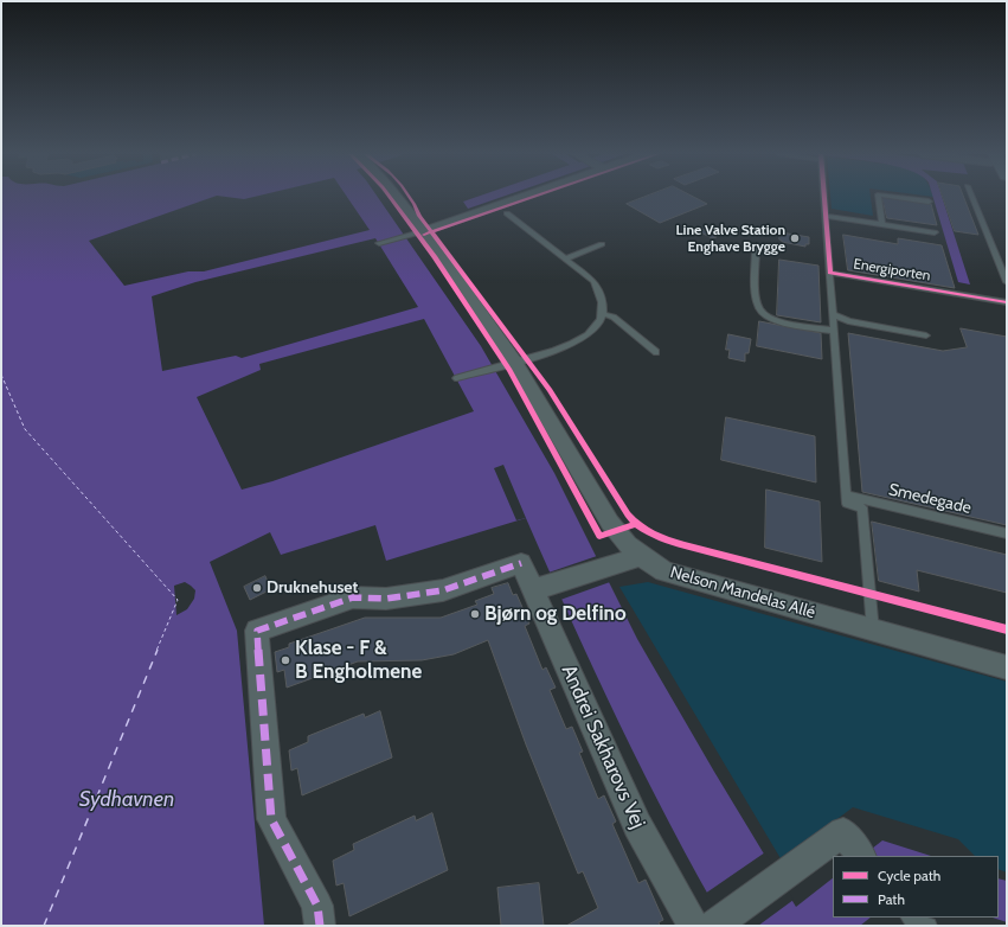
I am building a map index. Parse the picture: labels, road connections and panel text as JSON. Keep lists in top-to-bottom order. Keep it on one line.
{"streets":{"street":["Nelson Mandelas Allé","Andrei Sakharovs Vej"],"lane":["Energiporten","Smedegade"]},"water":["Sydhavnen"],"places":["Line Valve Station Enghave Brygge","Druknehuset","Bjørn og Delfino","Klase - F & B Engholmene"],"legend":["Cycle path","Path"]}
